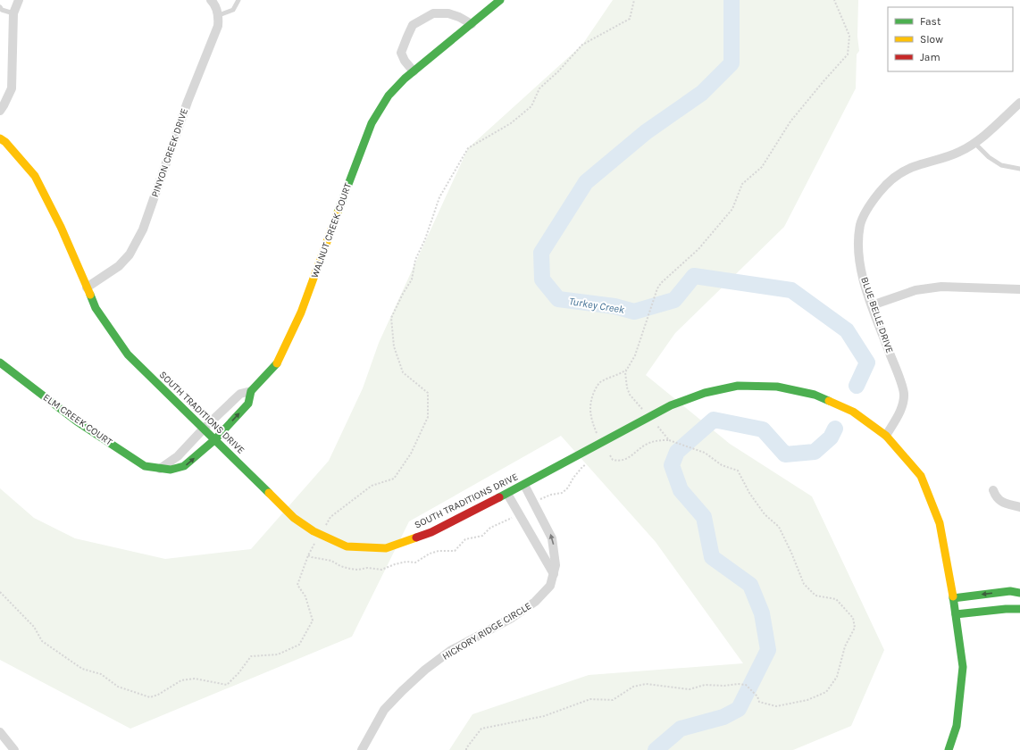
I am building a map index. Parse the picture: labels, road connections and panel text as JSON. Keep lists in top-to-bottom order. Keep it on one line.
{"streets":{"street":["PINYON CREEK DRIVE","WALNUT CREEK COURT","BLUE BELLE DRIVE","SOUTH TRADITIONS DRIVE","ELM CREEK COURT","HICKORY RIDGE CIRCLE"]},"crossings":[["PINYON CREEK DRIVE","SOUTH TRADITIONS DRIVE"],["WALNUT CREEK COURT","SOUTH TRADITIONS DRIVE"],["WALNUT CREEK COURT","ELM CREEK COURT"],["BLUE BELLE DRIVE","SOUTH TRADITIONS DRIVE"],["SOUTH TRADITIONS DRIVE","ELM CREEK COURT"],["SOUTH TRADITIONS DRIVE","HICKORY RIDGE CIRCLE"]],"water":["Turkey Creek"],"legend":["Fast","Slow","Jam"]}
